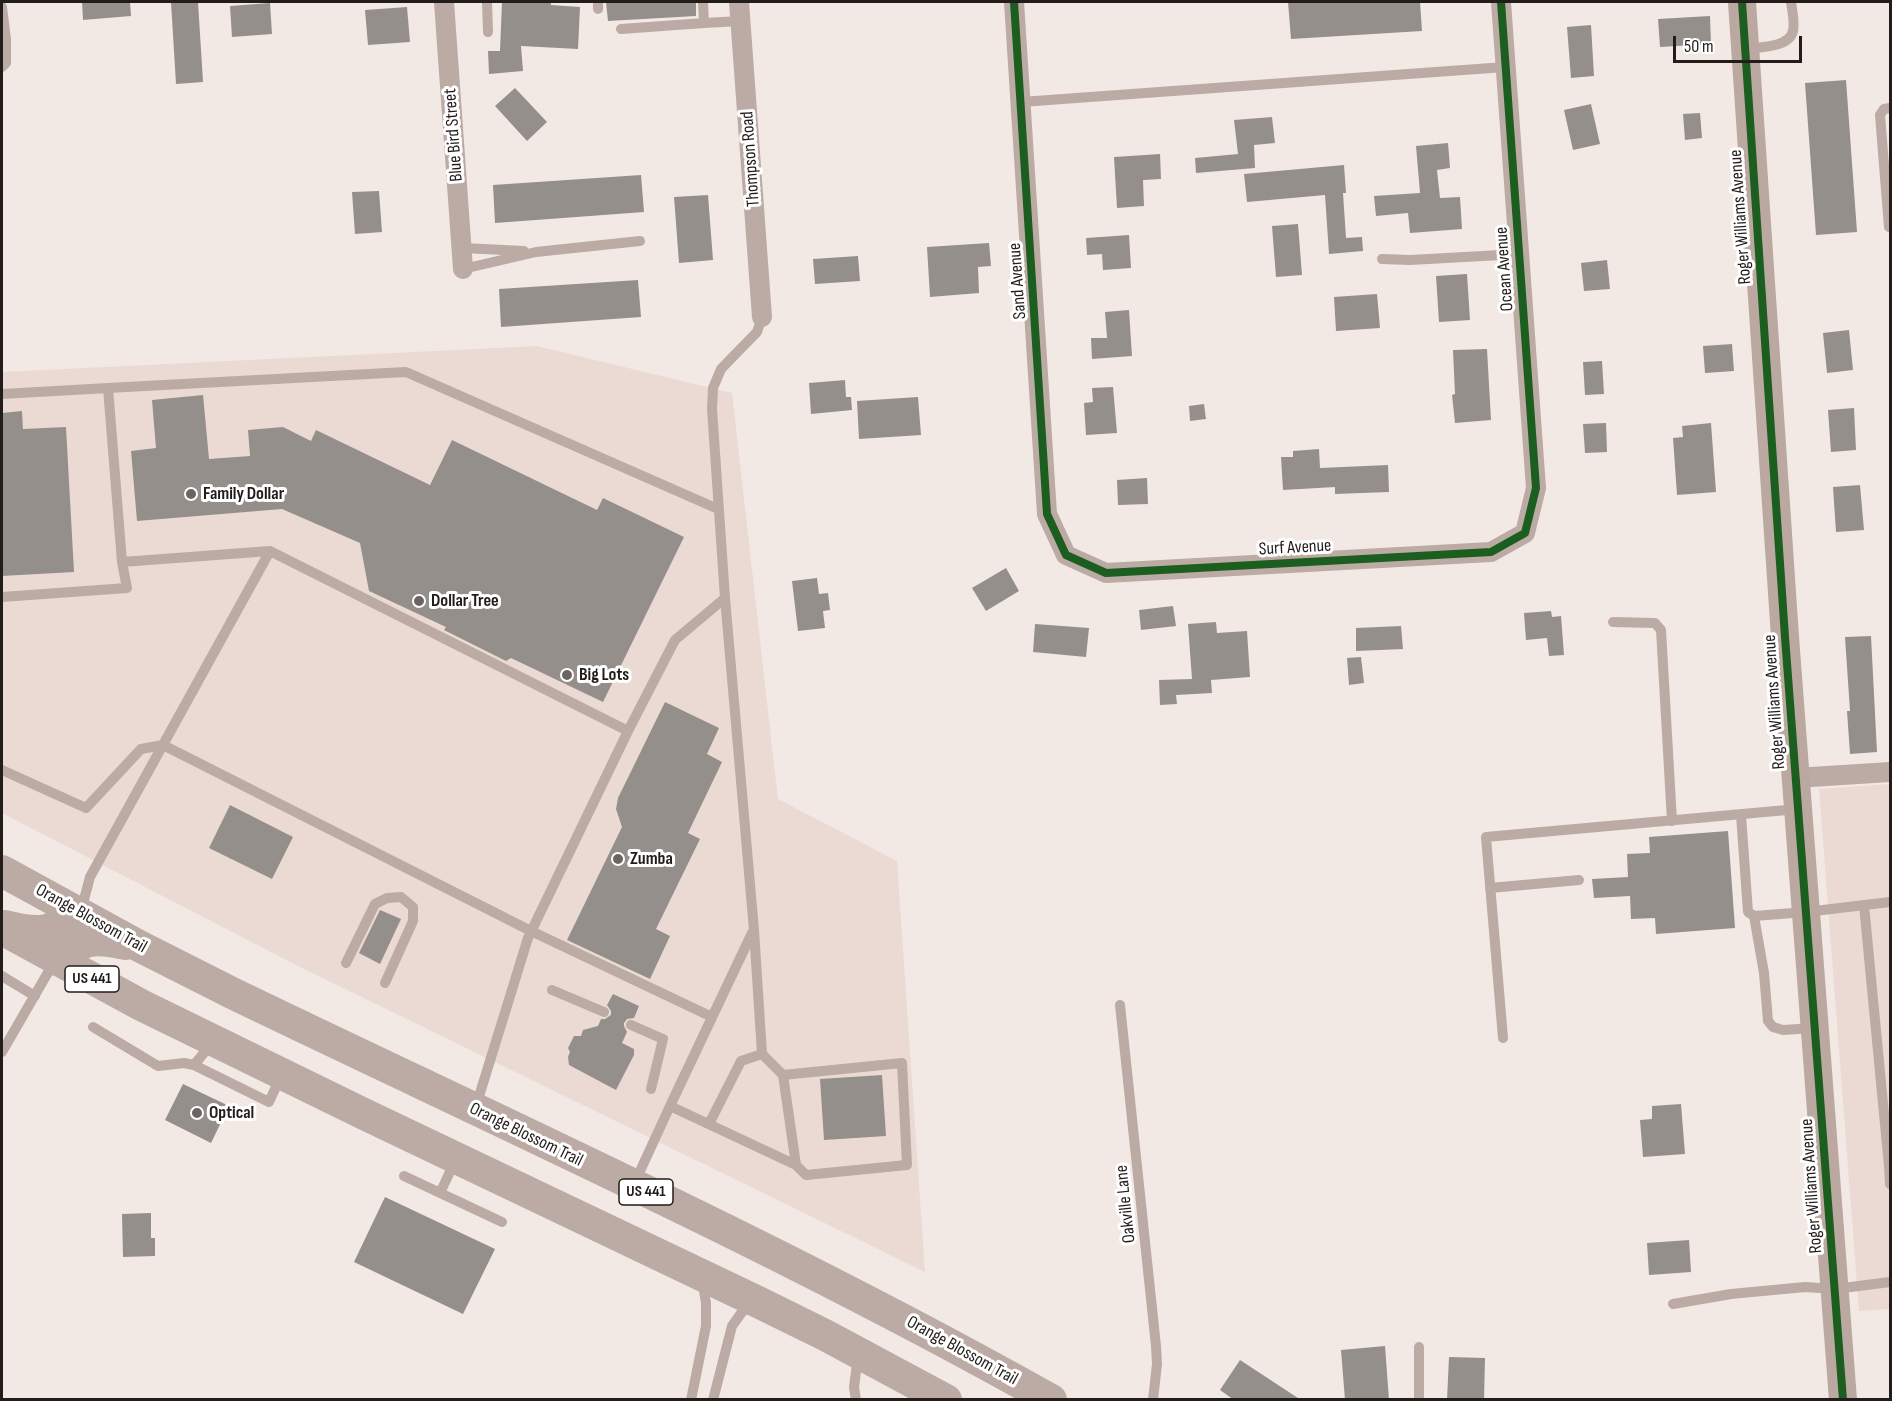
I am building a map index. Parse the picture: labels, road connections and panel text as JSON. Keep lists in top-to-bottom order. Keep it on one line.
{"streets":{"main road":["Orange Blossom Trail","US 441"],"street":["Blue Bird Street","Thompson Road","Roger Williams Avenue","Ocean Avenue","Sand Avenue","Surf Avenue"],"lane":["Oakville Lane"]},"crossings":[["Ocean Avenue","Surf Avenue"],["Sand Avenue","Surf Avenue"]],"places":["Family Dollar","Dollar Tree","Big Lots","Zumba","Optical"],"scale_bar":"50 m"}
